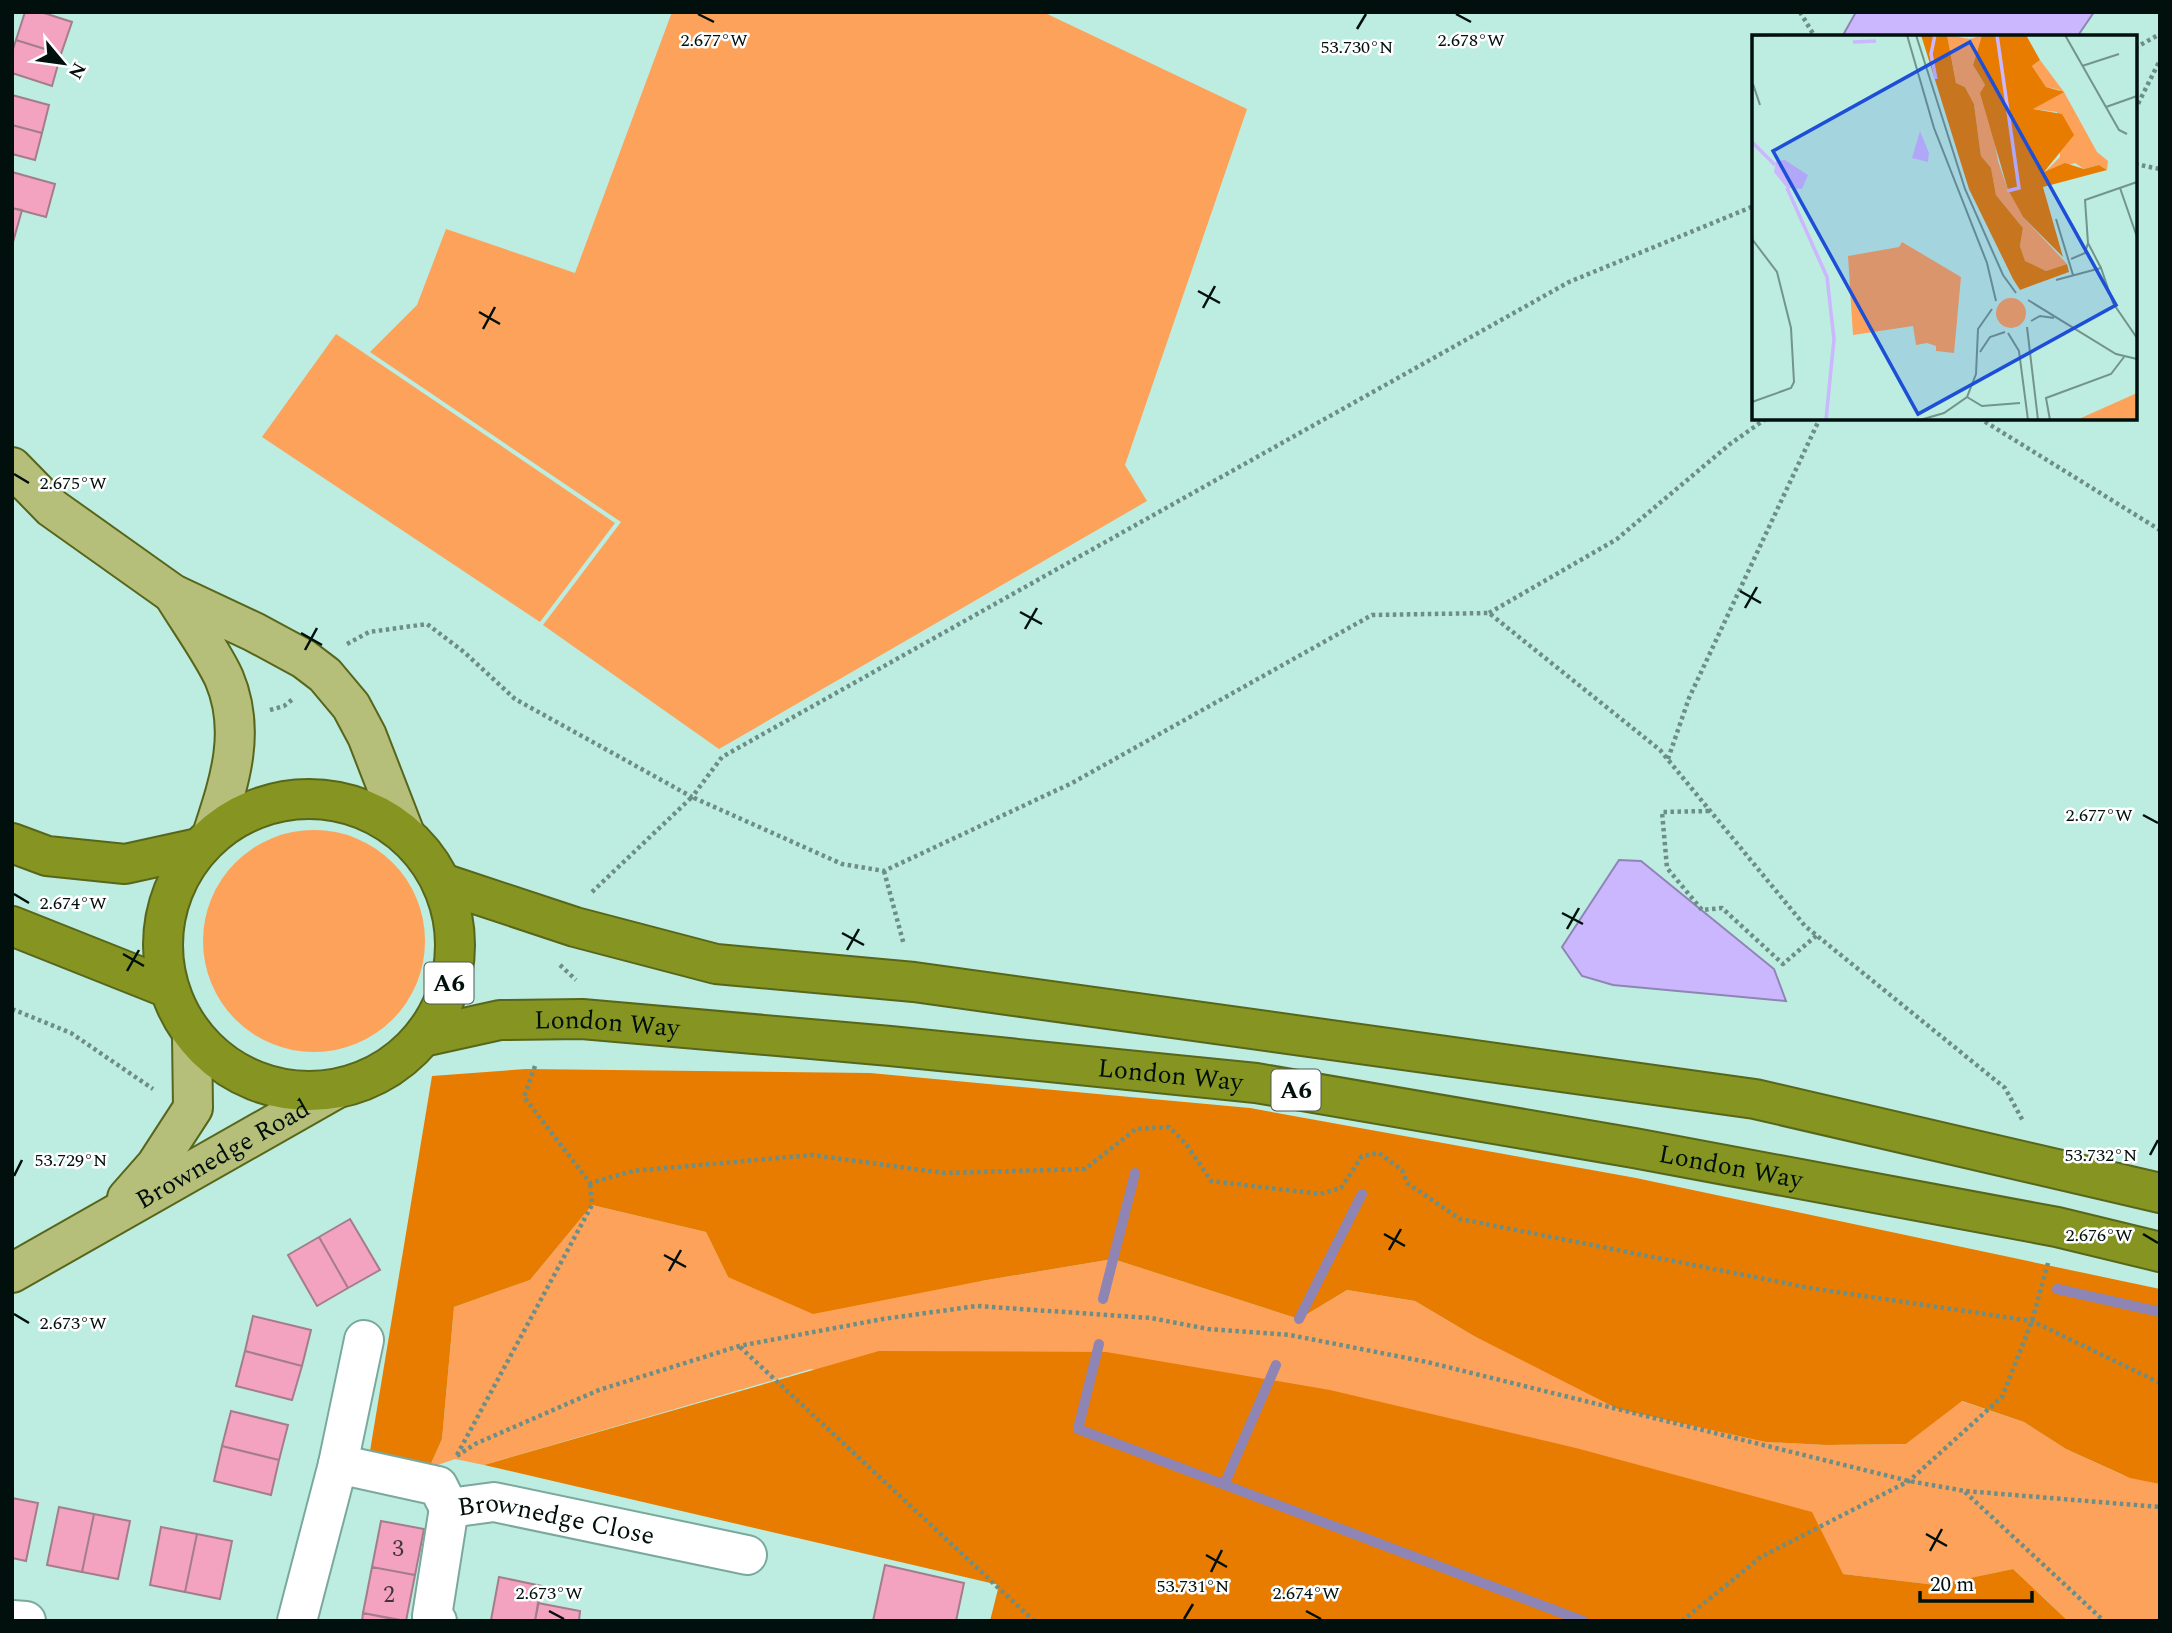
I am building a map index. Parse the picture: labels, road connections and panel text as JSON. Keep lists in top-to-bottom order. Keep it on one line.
{"streets":{"highway":["A6","London Way"],"main road":["Brownedge Road"],"street":["Brownedge Close"]},"crossings":[["A6","London Way"],["A6","Brownedge Road"]],"house_numbers":["3","2"],"scale_bar":"20 m","north":"bottom right","coordinates":["2.677°W","2.678°W","53.730°N","2.675°W","2.674°W","53.732°N","53.729°N","2.676°W","2.673°W","53.731°N"]}
